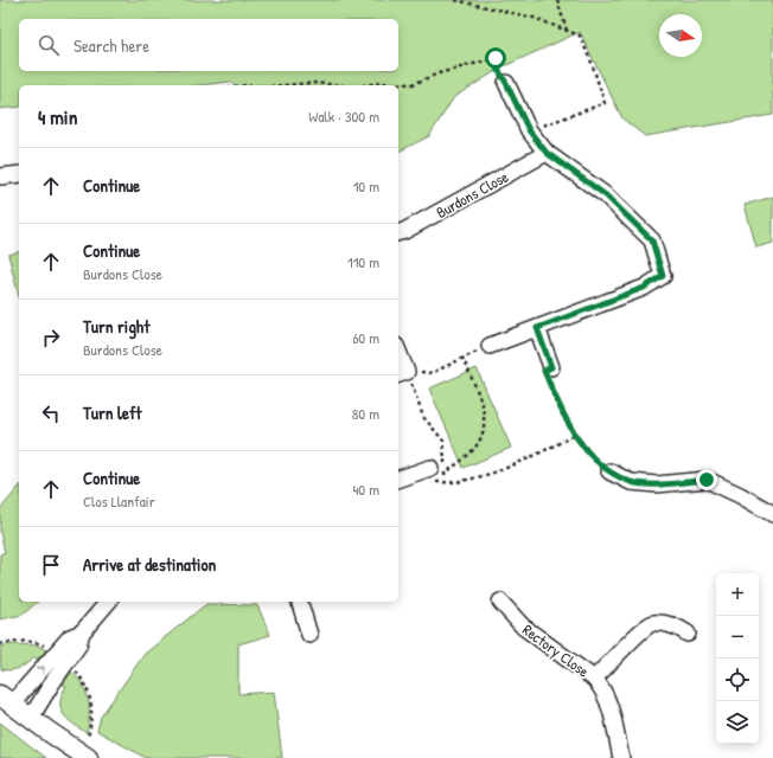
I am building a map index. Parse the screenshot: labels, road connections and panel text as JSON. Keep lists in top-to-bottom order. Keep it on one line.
{"streets":{"street":["Burdons Close","Rectory Close"]},"north":"right","page":{"search":"Search here","heading":["4 min","Walk · 300 m"],"list":[["Continue","10 m"],["Continue","Burdons Close","110 m"],["Turn right","Burdons Close","60 m"],["Turn left","80 m"],["Continue","Clos Llanfair","40 m"],"Arrive at destination"],"map_buttons":["+","−"]}}
